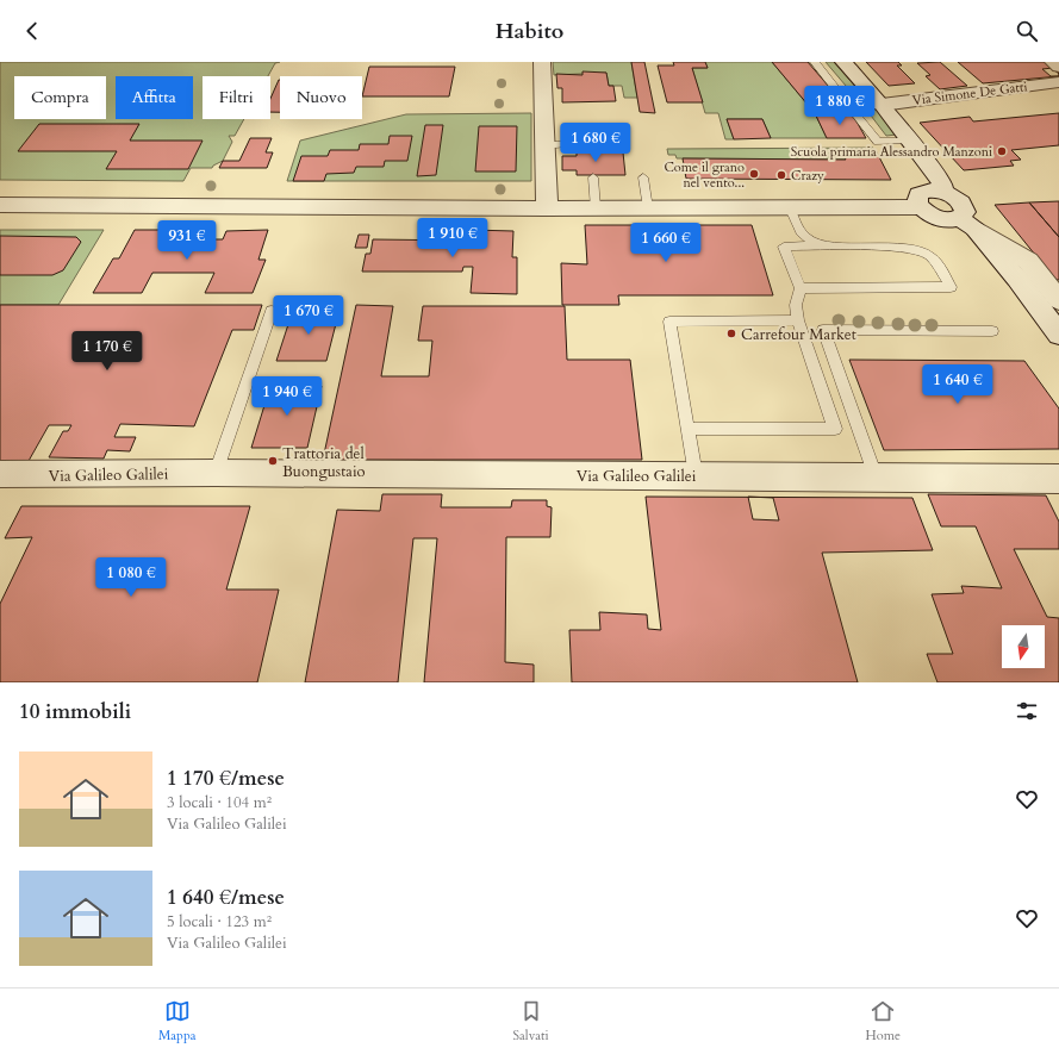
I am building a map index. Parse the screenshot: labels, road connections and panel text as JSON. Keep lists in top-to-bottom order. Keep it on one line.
{"streets":{"street":["Via Simone De Gatti","Via Galileo Galilei"]},"places":["Scuola primaria Alessandro Manzoni","Come il grano nel vento...","Crazy","Carrefour Market","Trattoria del Buongustaio"],"north":"bottom","page":{"header":"Habito","chip":["Compra","Affitta","Filtri","Nuovo"],"price":["1 880 €","1 680 €","1 910 €","931 €","1 660 €","1 670 €","1 170 €","1 640 €","1 940 €","1 080 €"],"heading":"10 immobili","list":[{"name":"1 170 €/mese","note":"3 locali · 104 m² · Via Galileo Galilei"},{"name":"1 640 €/mese","note":"5 locali · 123 m² · Via Galileo Galilei"}],"tabs":["Mappa","Salvati","Home"]}}
